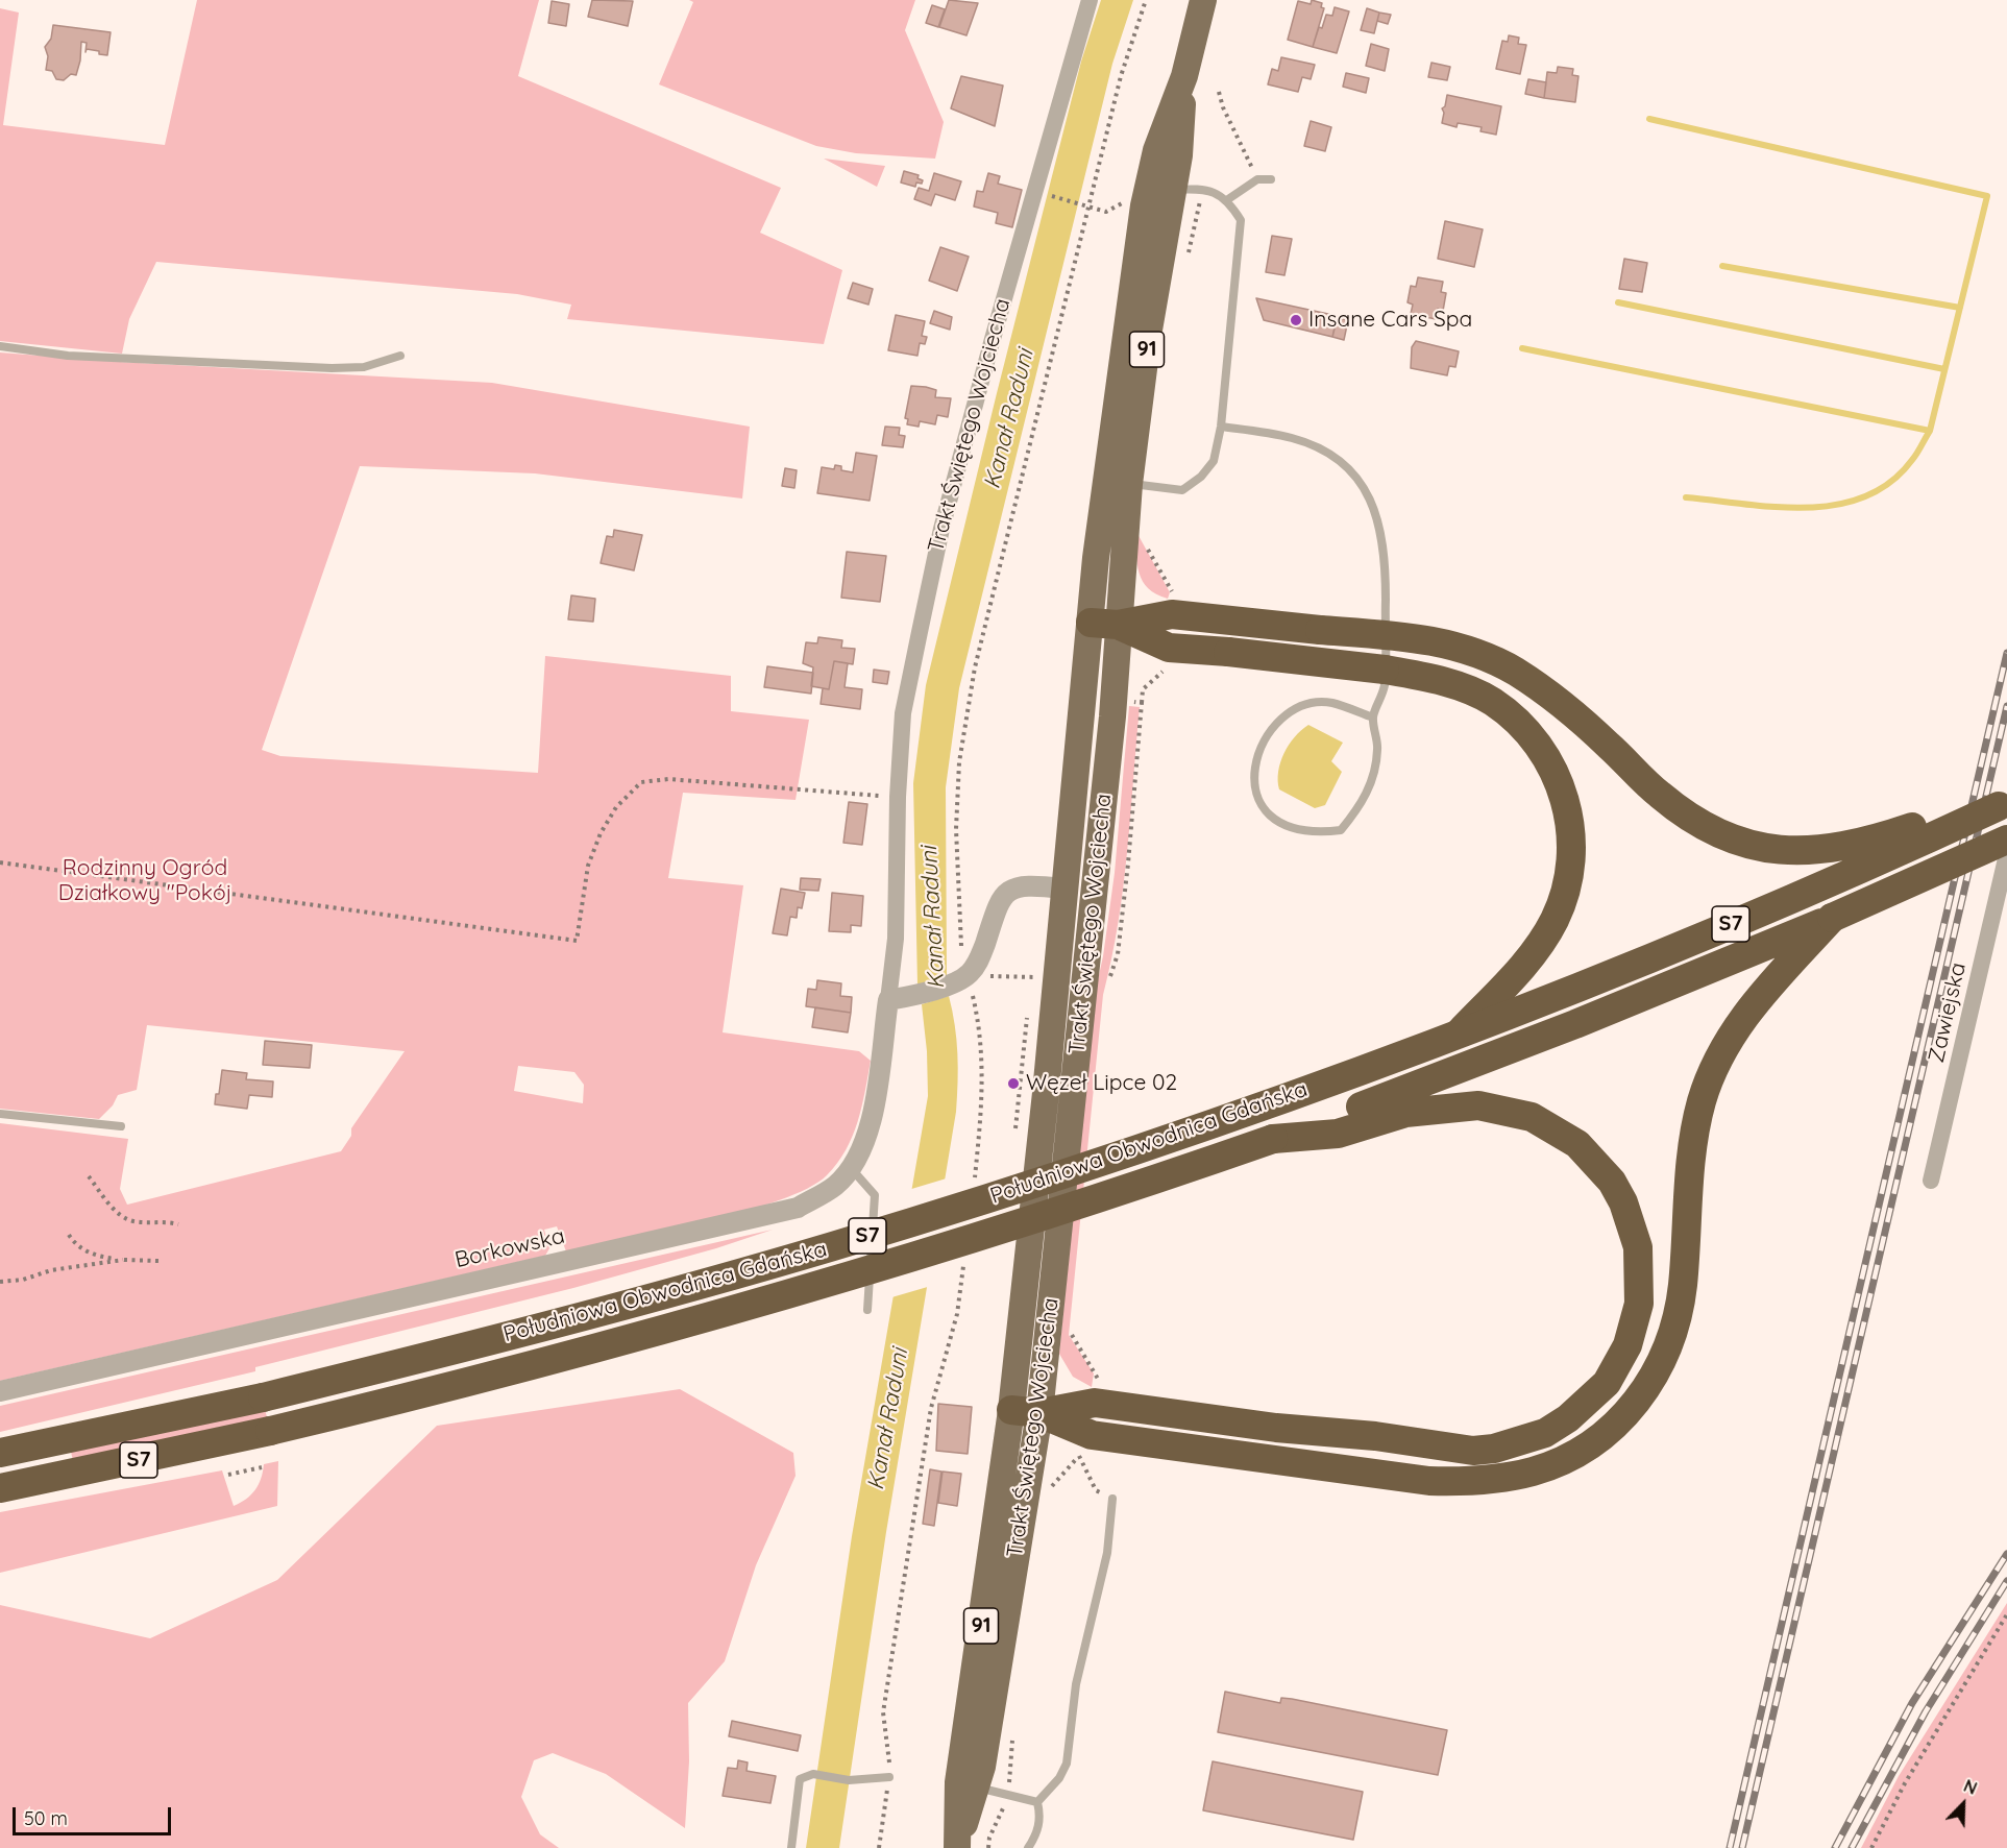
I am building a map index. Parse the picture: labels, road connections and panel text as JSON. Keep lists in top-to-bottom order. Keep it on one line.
{"streets":{"highway":["S7","Południowa Obwodnica Gdańska"],"main road":["91","Trakt Świętego Wojciecha"],"street":["Zawiejska","Borkowska"]},"crossings":[["Trakt Świętego Wojciecha","Borkowska"],["S7","Południowa Obwodnica Gdańska"]],"water":["Kanał Raduni"],"parks":["Rodzinny Ogród Działkowy \"Pokój"],"places":["Insane Cars Spa","Węzeł Lipce 02"],"scale_bar":"50 m","north":"top right"}
